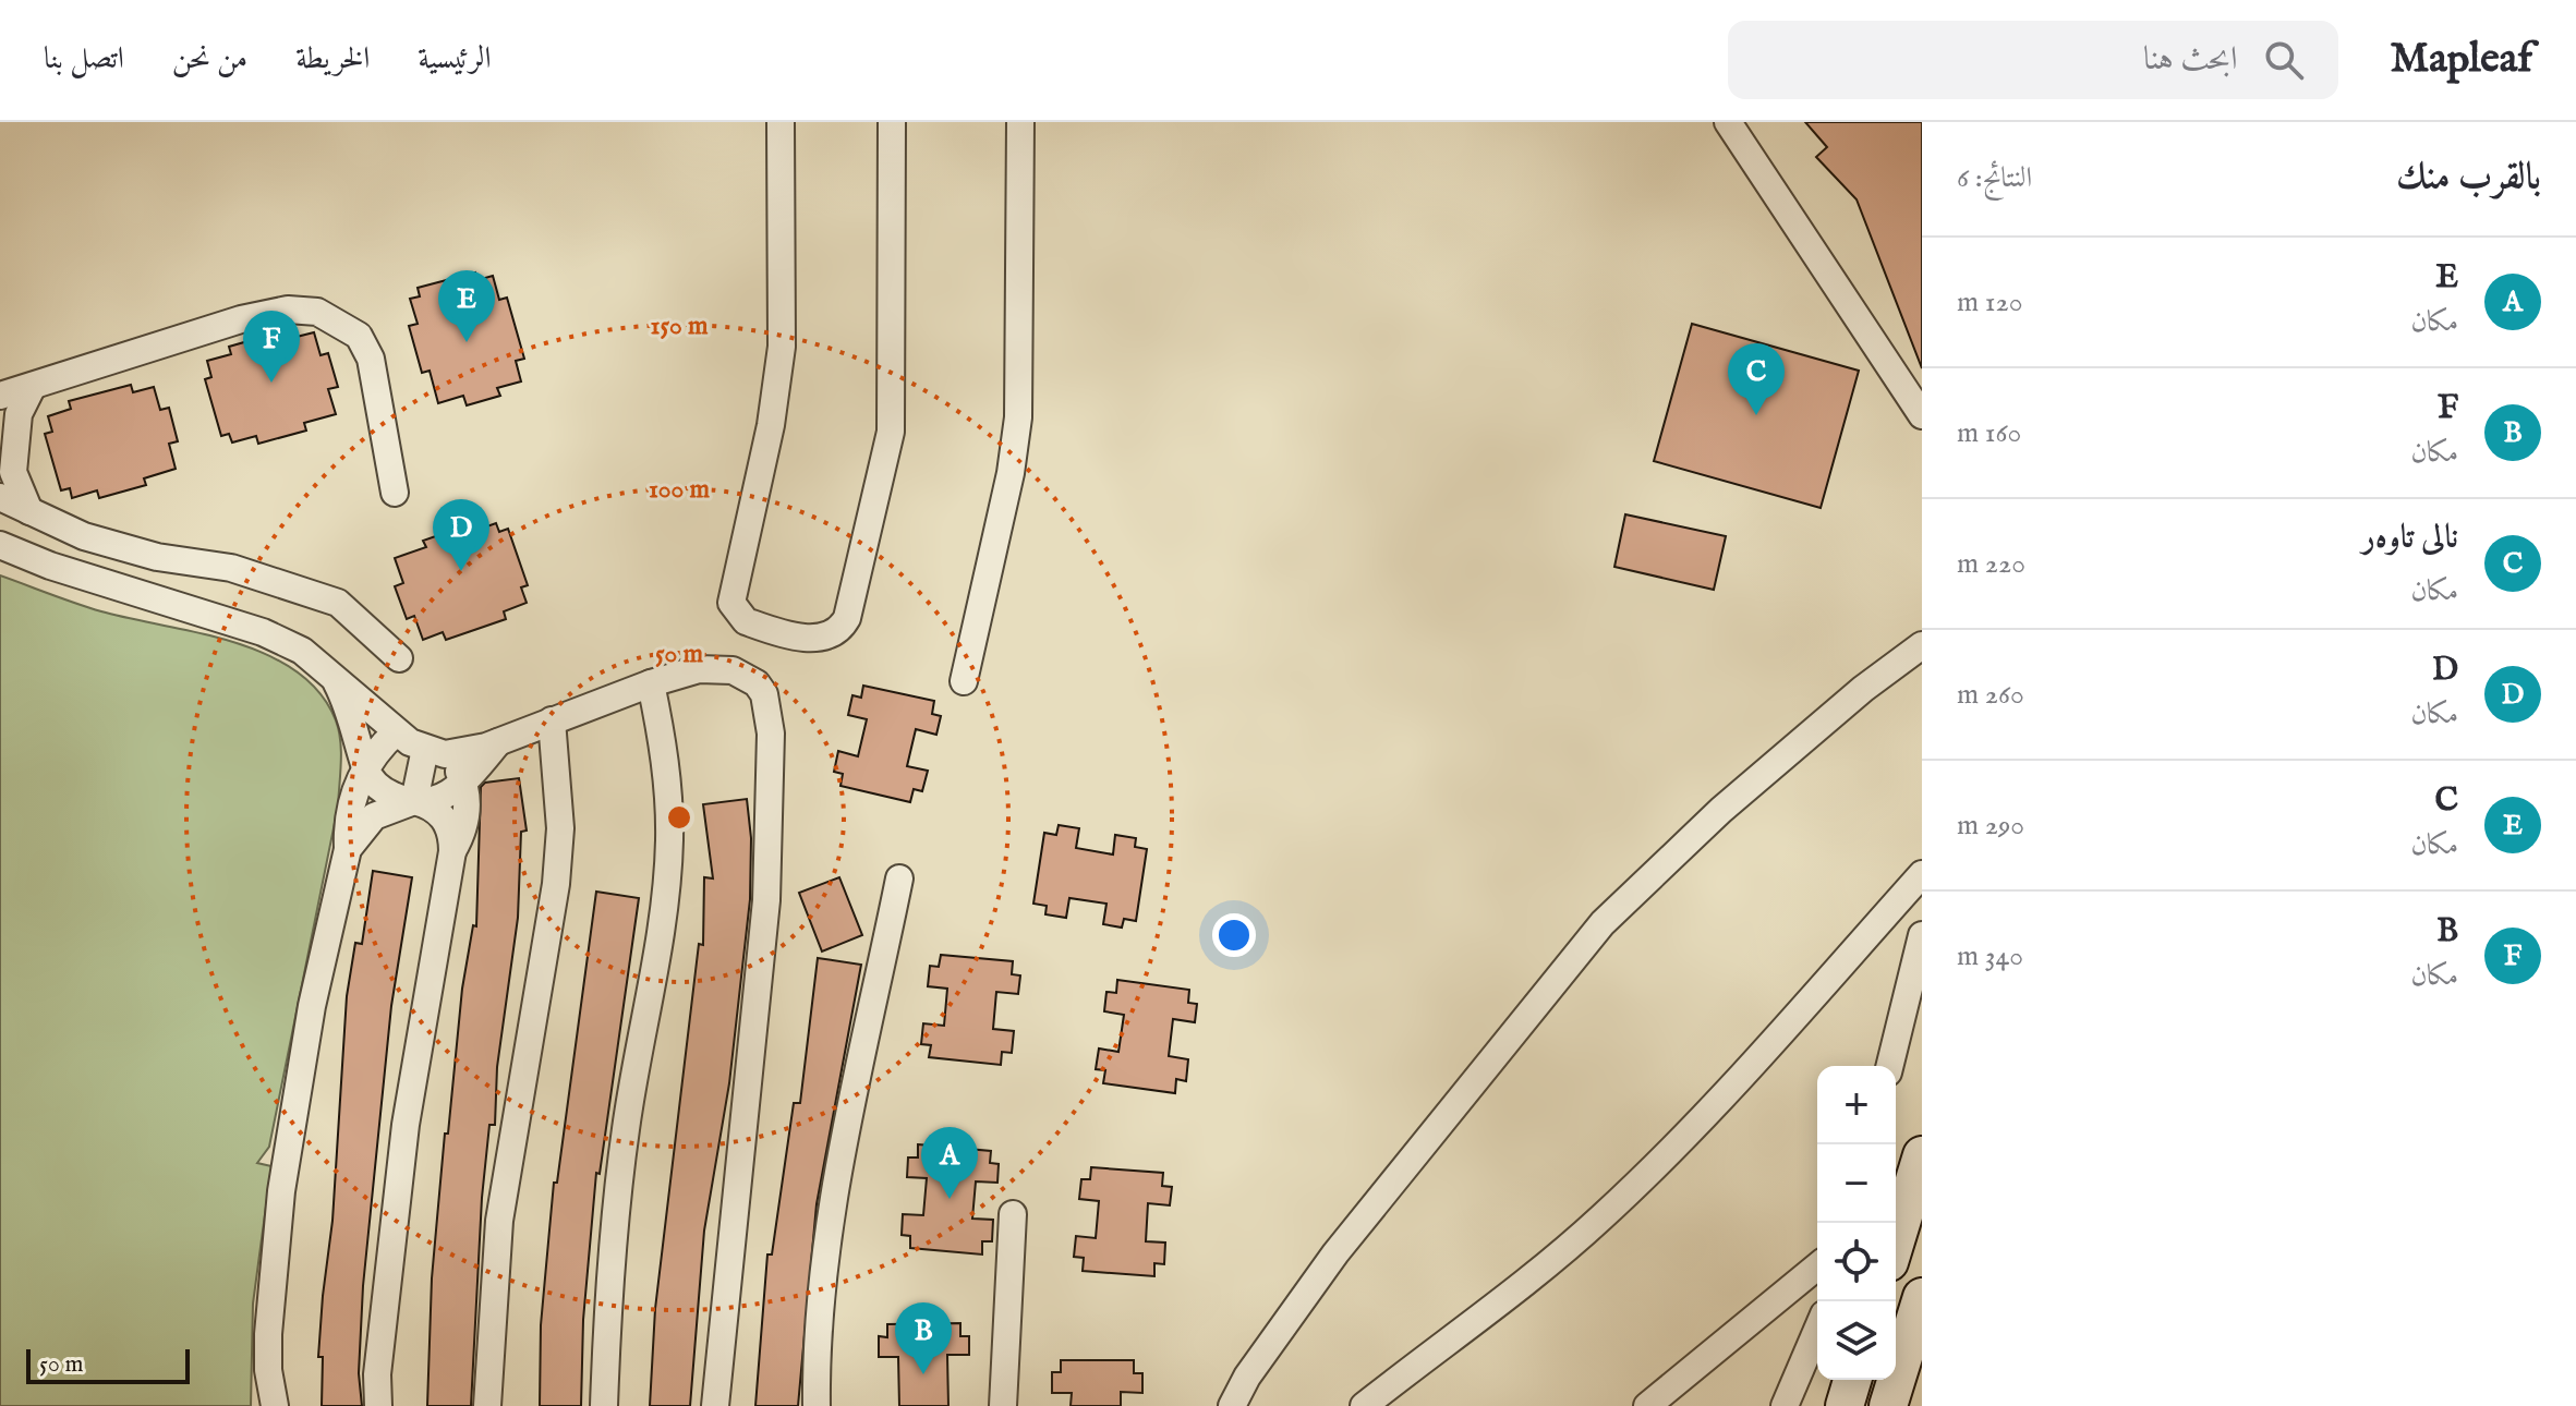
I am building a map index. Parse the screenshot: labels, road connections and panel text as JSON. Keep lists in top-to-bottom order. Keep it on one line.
{"scale_bar":"50 m","page":{"header":"Mapleaf","search":"ابحث هنا","nav":["الرئيسية","الخريطة","من نحن","اتصل بنا"],"heading":["بالقرب منك","النتائج: 6"],"list":[{"mark":"A","name":"E","note":"مكان","value":"120 m"},{"mark":"B","name":"F","note":"مكان","value":"160 m"},{"mark":"C","name":"نالی تاوەر","note":"مكان","value":"220 m"},{"mark":"D","name":"D","note":"مكان","value":"260 m"},{"mark":"E","name":"C","note":"مكان","value":"290 m"},{"mark":"F","name":"B","note":"مكان","value":"340 m"}],"pins":["E","F","C","D","A","B"],"map_buttons":["+","−"],"scale":"50 m"},"rings":["150 m","100 m","50 m"]}
